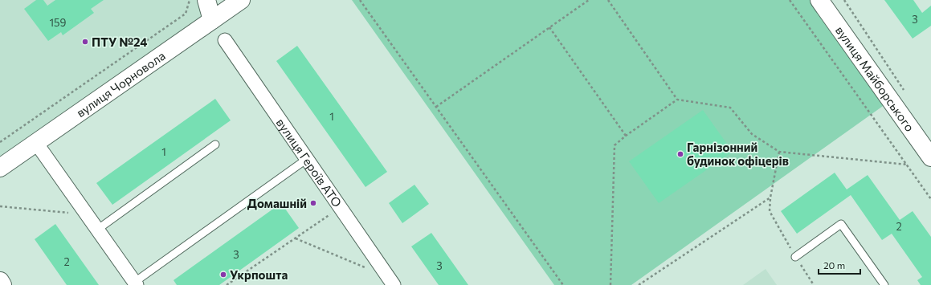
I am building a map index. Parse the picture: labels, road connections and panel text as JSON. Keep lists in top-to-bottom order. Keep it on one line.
{"streets":{"street":["вулиця Майборського","вулиця Чорновола","вулиця Героїв АТО"]},"places":["ПТУ №24","Гарнізонний будинок офіцерів","Домашній","Укрпошта"],"house_numbers":["3","159","1","1","2","3","2","3"],"scale_bar":"20 m"}
